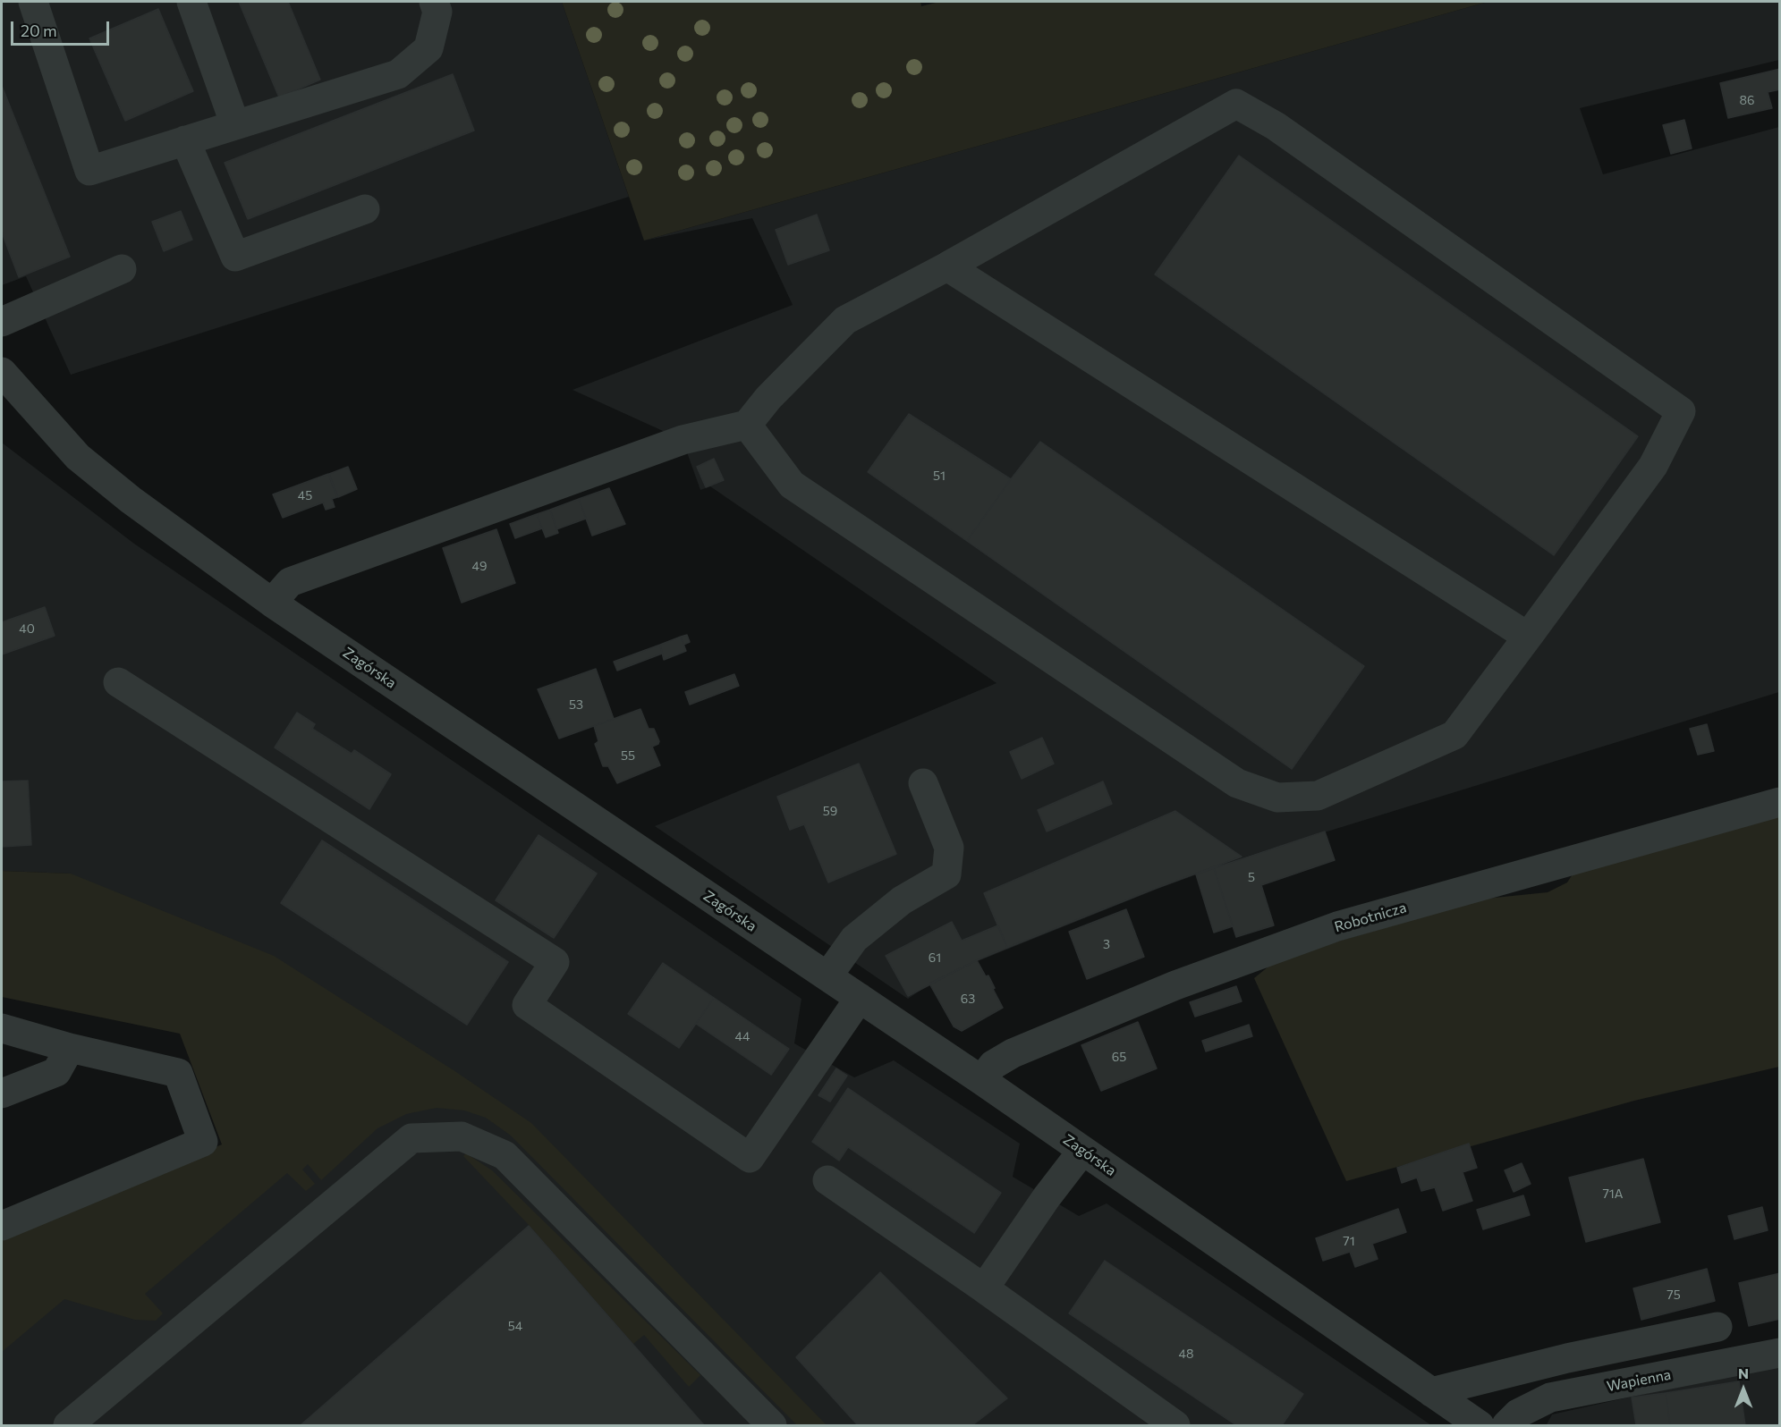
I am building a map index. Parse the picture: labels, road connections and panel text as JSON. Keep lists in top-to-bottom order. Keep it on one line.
{"streets":{"street":["Zagórska","Robotnicza","Wapienna"]},"crossings":[["Zagórska","Robotnicza"]],"house_numbers":["86","51","45","49","40","53","55","59","5","3","61","63","44","65","71A","71","75","54","48"],"scale_bar":"20 m","north":"top"}
